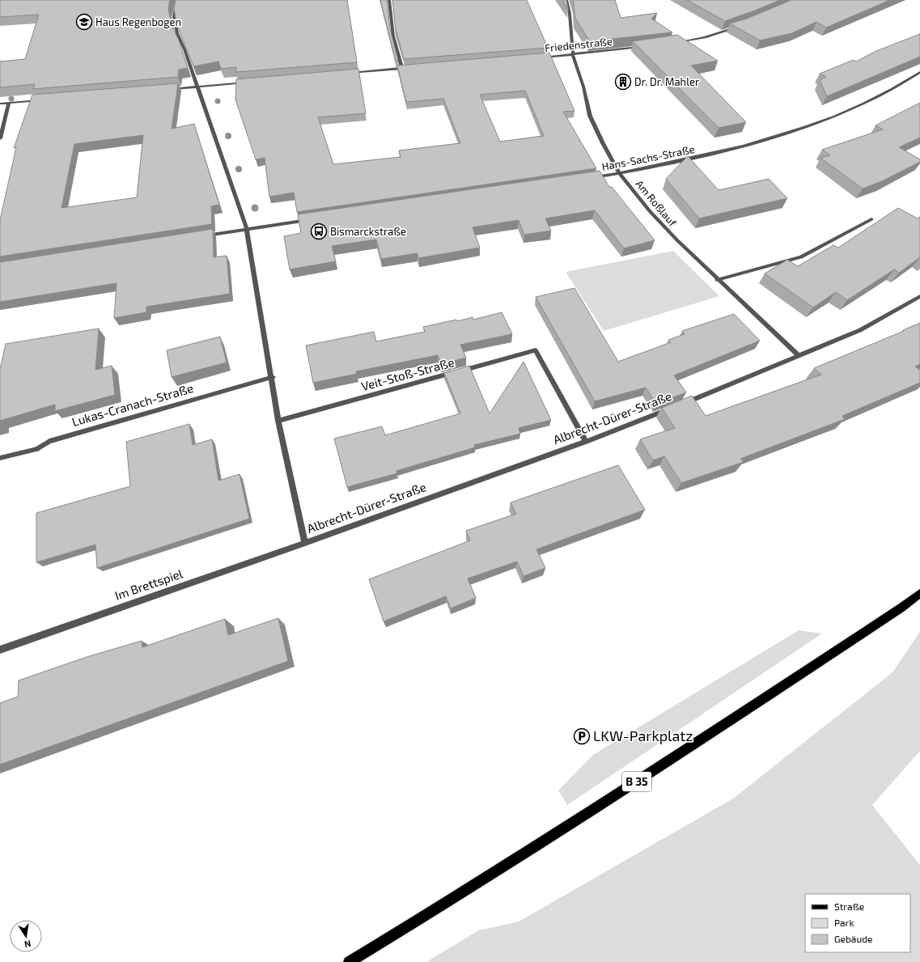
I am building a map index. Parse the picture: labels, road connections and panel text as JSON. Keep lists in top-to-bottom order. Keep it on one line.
{"streets":{"main road":["B 35"],"street":["Friedenstraße","Hans-Sachs-Straße","Am Roßlauf","Veit-Stoß-Straße","Lukas-Cranach-Straße","Albrecht-Dürer-Straße","Im Brettspiel"]},"crossings":[["Friedenstraße","Am Roßlauf"],["Hans-Sachs-Straße","Am Roßlauf"],["Am Roßlauf","Albrecht-Dürer-Straße"],["Veit-Stoß-Straße","Albrecht-Dürer-Straße"],["Albrecht-Dürer-Straße","Im Brettspiel"]],"places":{"school or university":["Haus Regenbogen"],"building":["Dr. Dr. Mahler"],"bus stop":["Bismarckstraße"],"parking":["LKW-Parkplatz"]},"legend":["Straße","Park","Gebäude"],"north":"bottom"}
